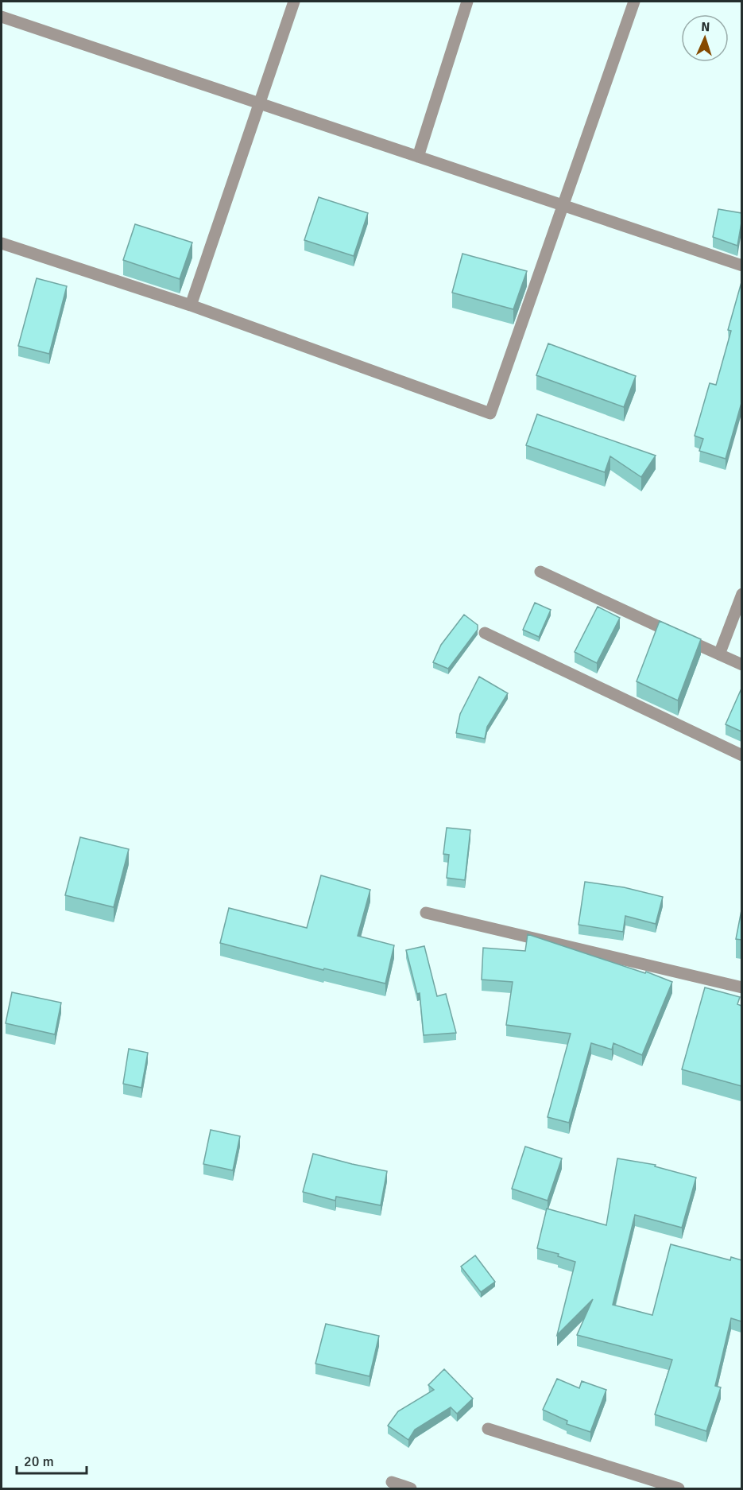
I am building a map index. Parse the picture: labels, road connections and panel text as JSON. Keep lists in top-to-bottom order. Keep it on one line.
{"scale_bar":"20 m","north":"top"}
